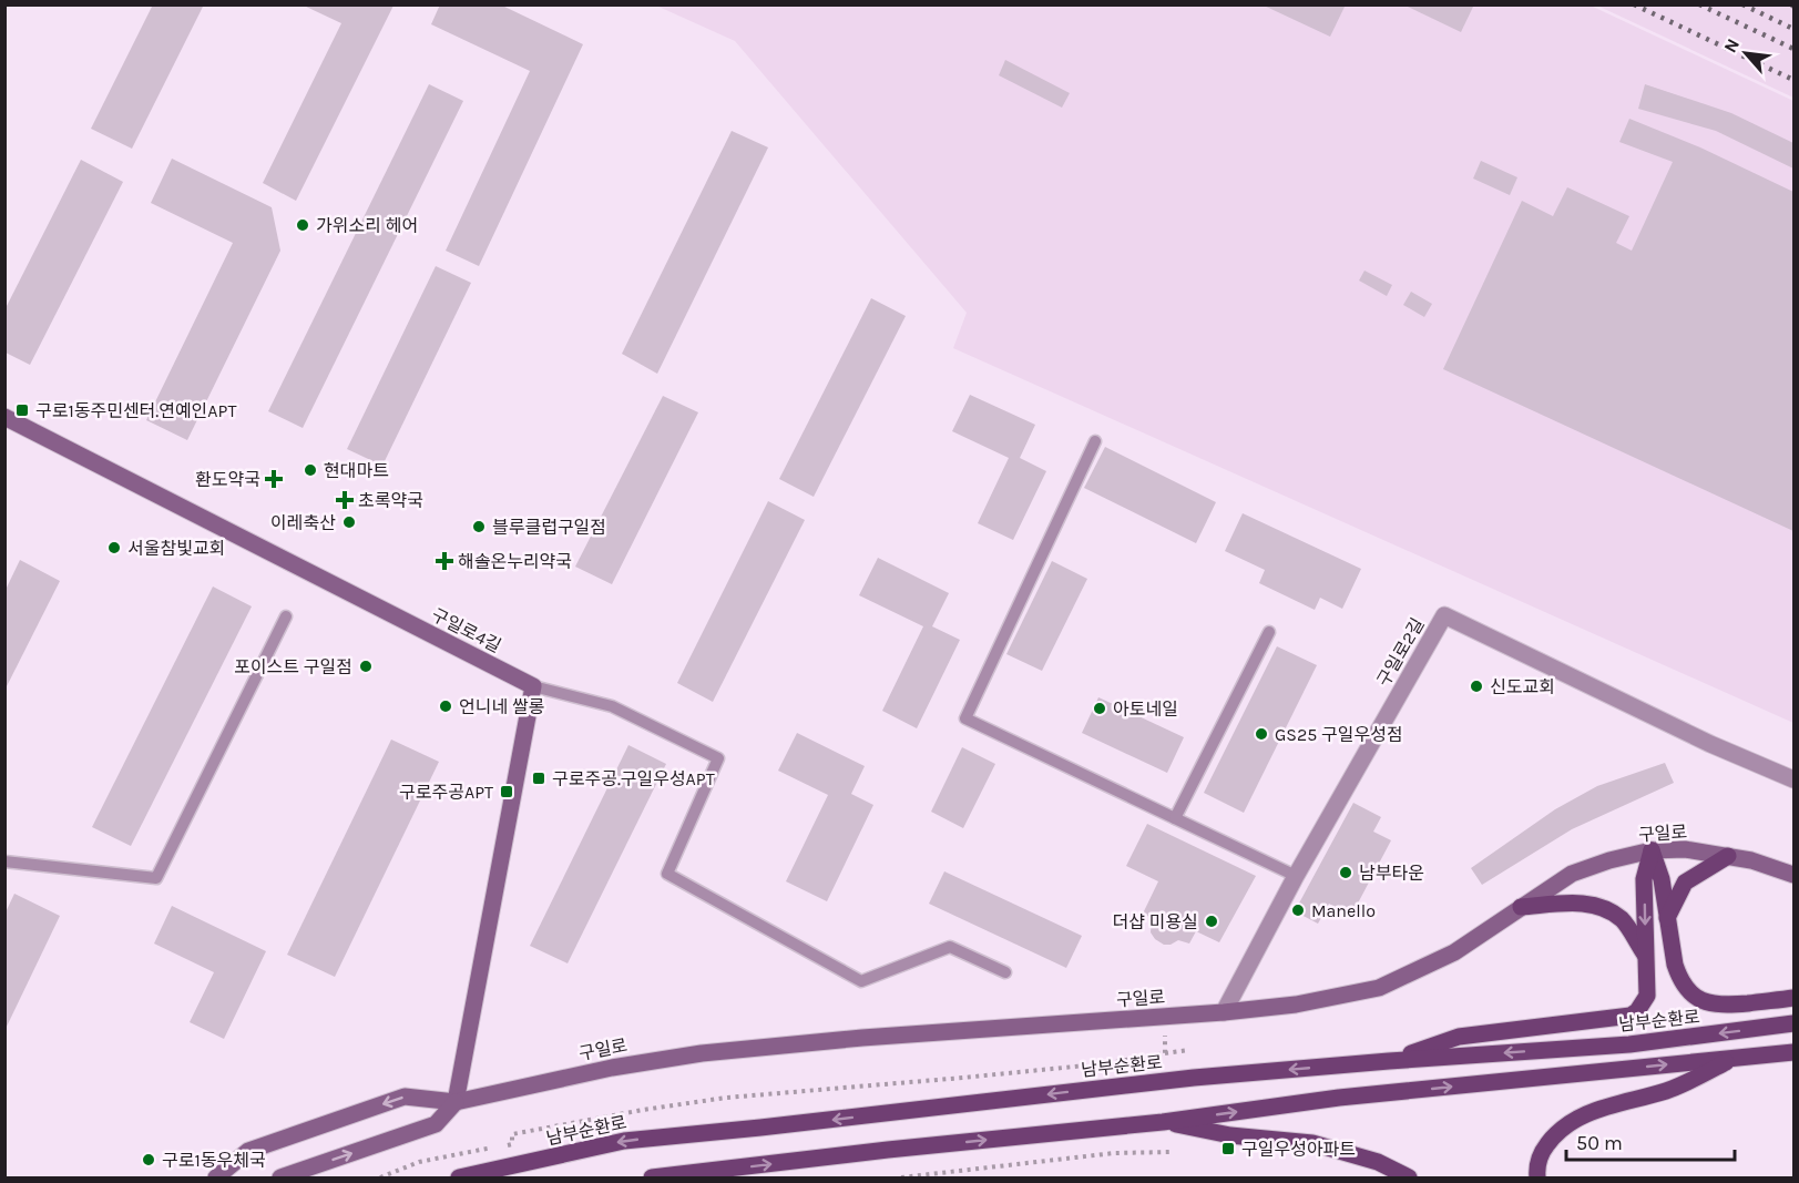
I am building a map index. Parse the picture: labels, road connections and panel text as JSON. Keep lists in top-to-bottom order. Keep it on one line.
{"streets":{"main road":["구일로4길","구일로","남부순환로"],"street":["구일로2길"]},"crossings":[["구일로2길","구일로"]],"places":{"other":["가위소리 헤어","현대마트","이레축산","블루클럽구일점","서울참빛교회","포이스트 구일점","신도교회","언니네 쌀롱","아토네일","GS25 구일우성점","남부타운","Manello","더샵 미용실","구로1동우체국"],"transit":["구로1동주민센터.연예인APT","구로주공.구일우성APT","구로주공APT","구일우성아파트"],"health":["환도약국","초록약국","해솔온누리약국"]},"scale_bar":"50 m","north":"top left"}
